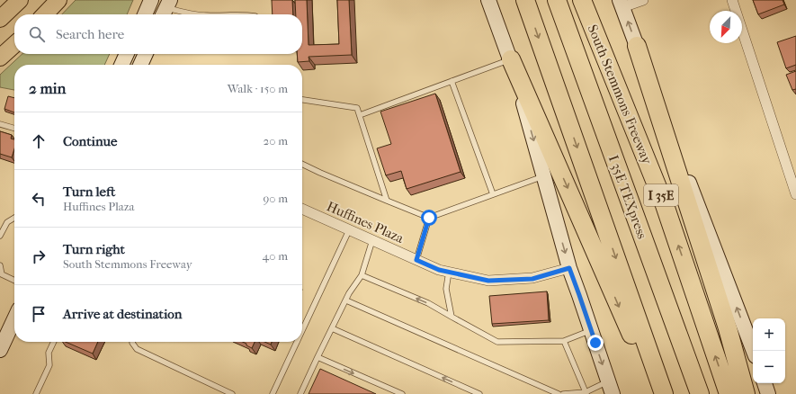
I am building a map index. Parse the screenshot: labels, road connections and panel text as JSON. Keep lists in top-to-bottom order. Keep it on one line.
{"streets":{"highway":["South Stemmons Freeway","I 35E","I 35E TEXpress"],"street":["Huffines Plaza"]},"north":"bottom left","page":{"search":"Search here","heading":["2 min","Walk · 150 m"],"list":[["Continue","20 m"],["Turn left","Huffines Plaza","90 m"],["Turn right","South Stemmons Freeway","40 m"],"Arrive at destination"],"map_buttons":["+","−"]}}
